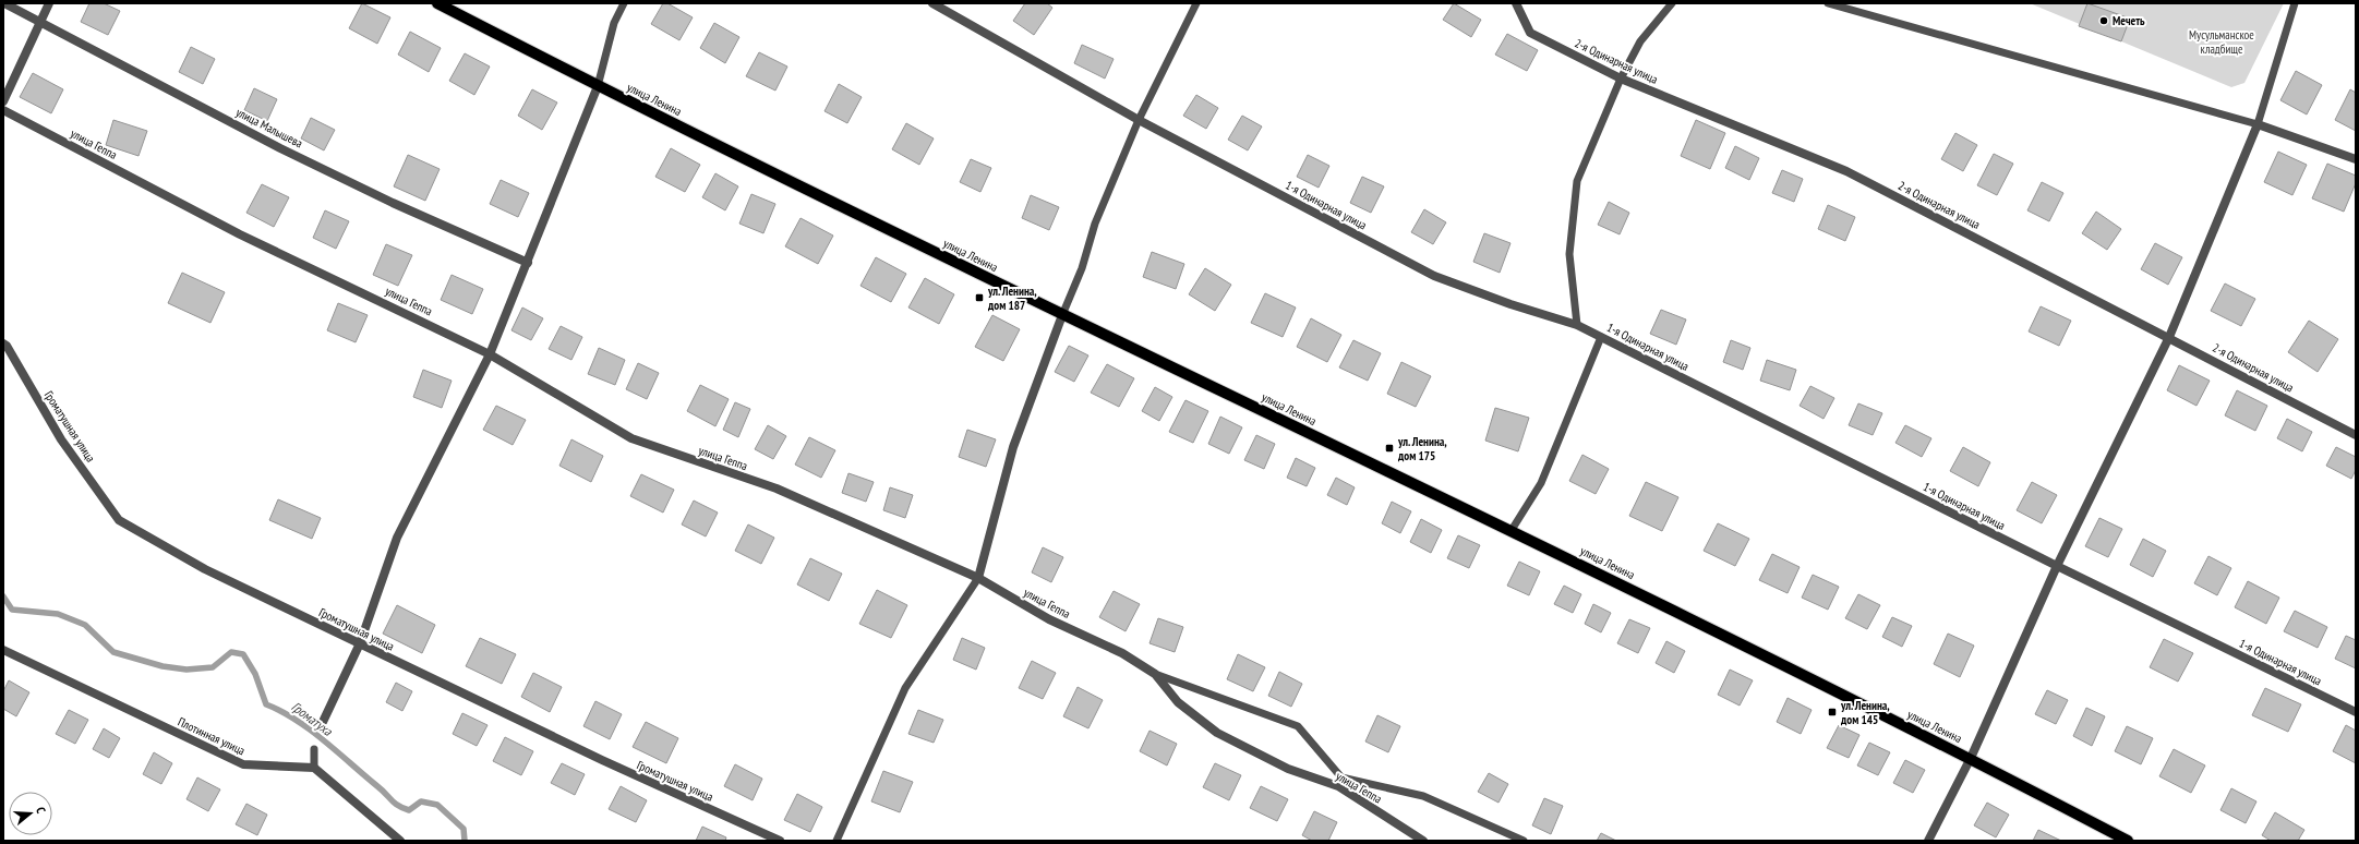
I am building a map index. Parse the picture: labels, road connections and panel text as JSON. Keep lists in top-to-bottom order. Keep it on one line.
{"streets":{"main road":["улица Ленина"],"street":["2-я Одинарная улица","улица Малышева","улица Геппа","1-я Одинарная улица","Громатушная улица","Плотинная улица"]},"water":["Громатуха"],"parks":["Мусульманское кладбище"],"places":{"other":["Мечеть"],"transit":["ул. Ленина, дом 187","ул. Ленина, дом 175","ул. Ленина, дом 145"]},"north":"right"}
